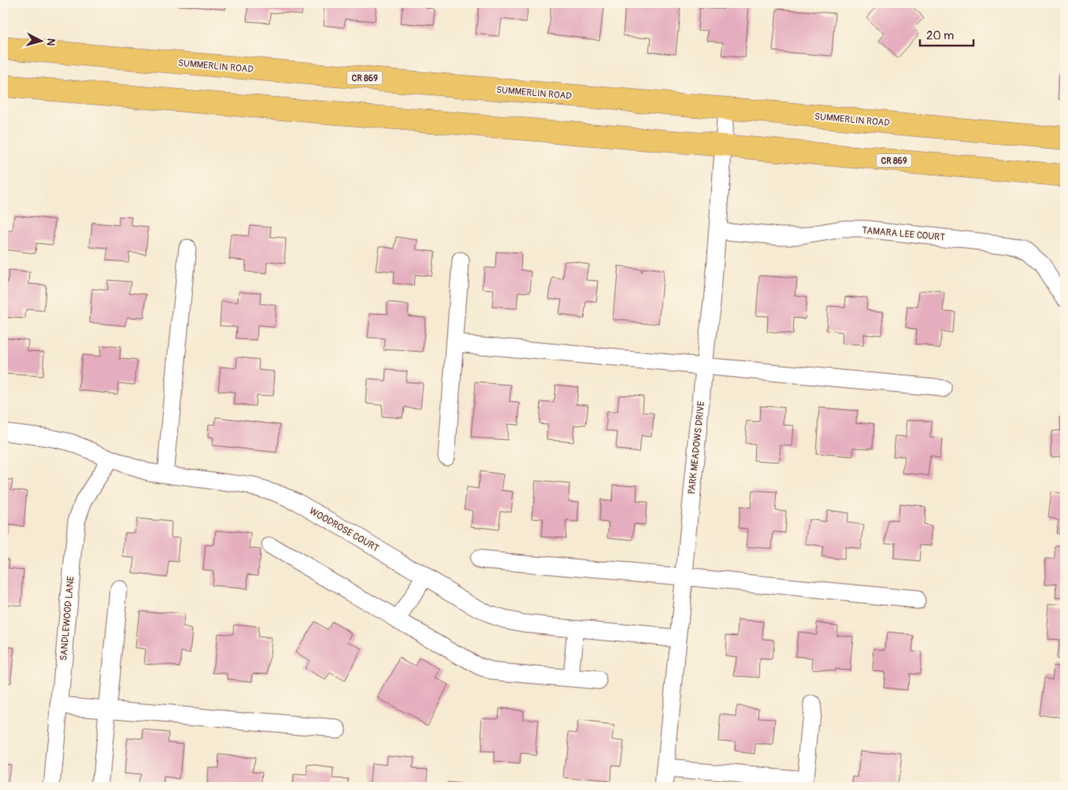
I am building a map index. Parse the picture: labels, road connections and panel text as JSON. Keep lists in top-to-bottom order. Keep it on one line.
{"streets":{"main road":["SUMMERLIN ROAD","CR 869"],"street":["TAMARA LEE COURT","PARK MEADOWS DRIVE","WOODROSE COURT","SANDLEWOOD LANE"]},"crossings":[["SUMMERLIN ROAD","PARK MEADOWS DRIVE"],["CR 869","PARK MEADOWS DRIVE"],["TAMARA LEE COURT","PARK MEADOWS DRIVE"],["PARK MEADOWS DRIVE","WOODROSE COURT"],["WOODROSE COURT","SANDLEWOOD LANE"]],"scale_bar":"20 m","north":"right"}
